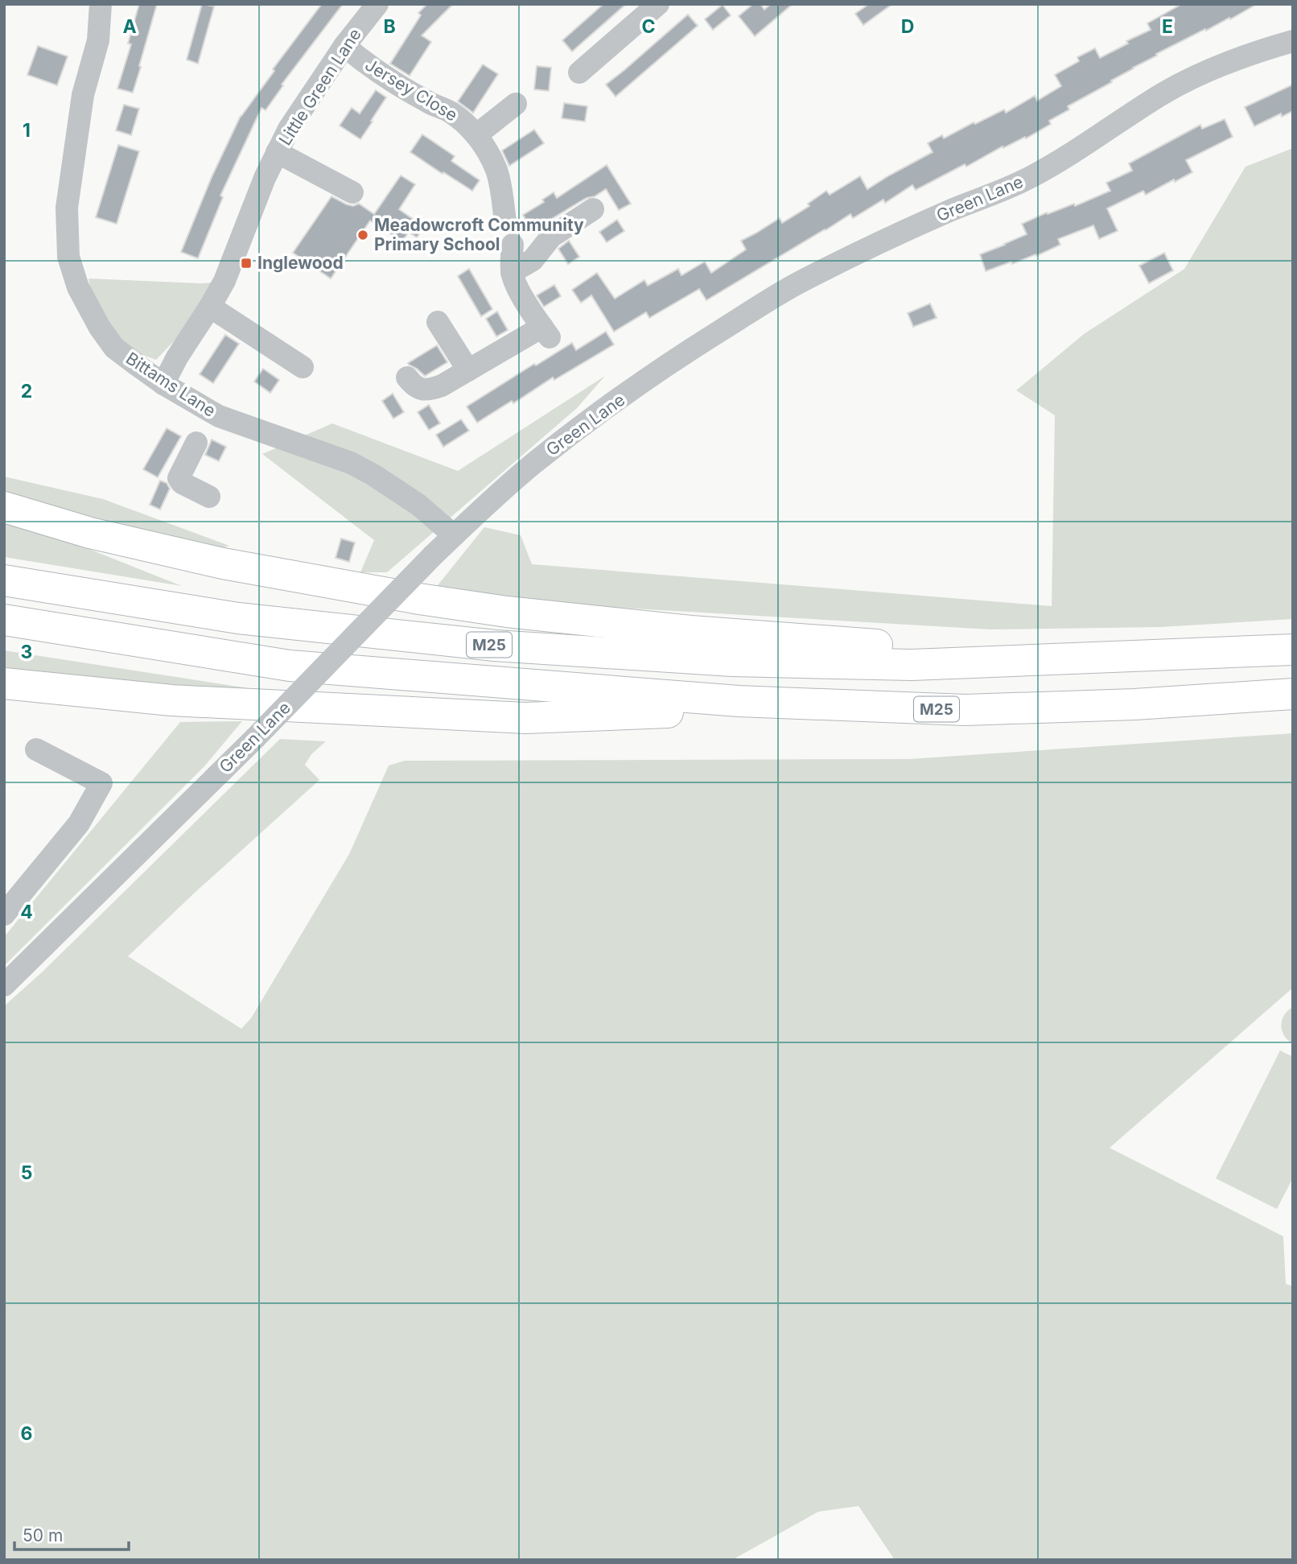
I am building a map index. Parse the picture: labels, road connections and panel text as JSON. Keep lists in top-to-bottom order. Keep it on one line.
{"streets":{"highway":["M25"],"street":["Little Green Lane","Jersey Close","Green Lane","Bittams Lane"]},"crossings":[["Little Green Lane","Jersey Close"],["Little Green Lane","Bittams Lane"],["Green Lane","Bittams Lane"]],"places":{"other":["Meadowcroft Community Primary School"],"transit":["Inglewood"]},"scale_bar":"50 m","grid":{"columns":["A","B","C","D","E"],"rows":["1","2","3","4","5","6"]}}
